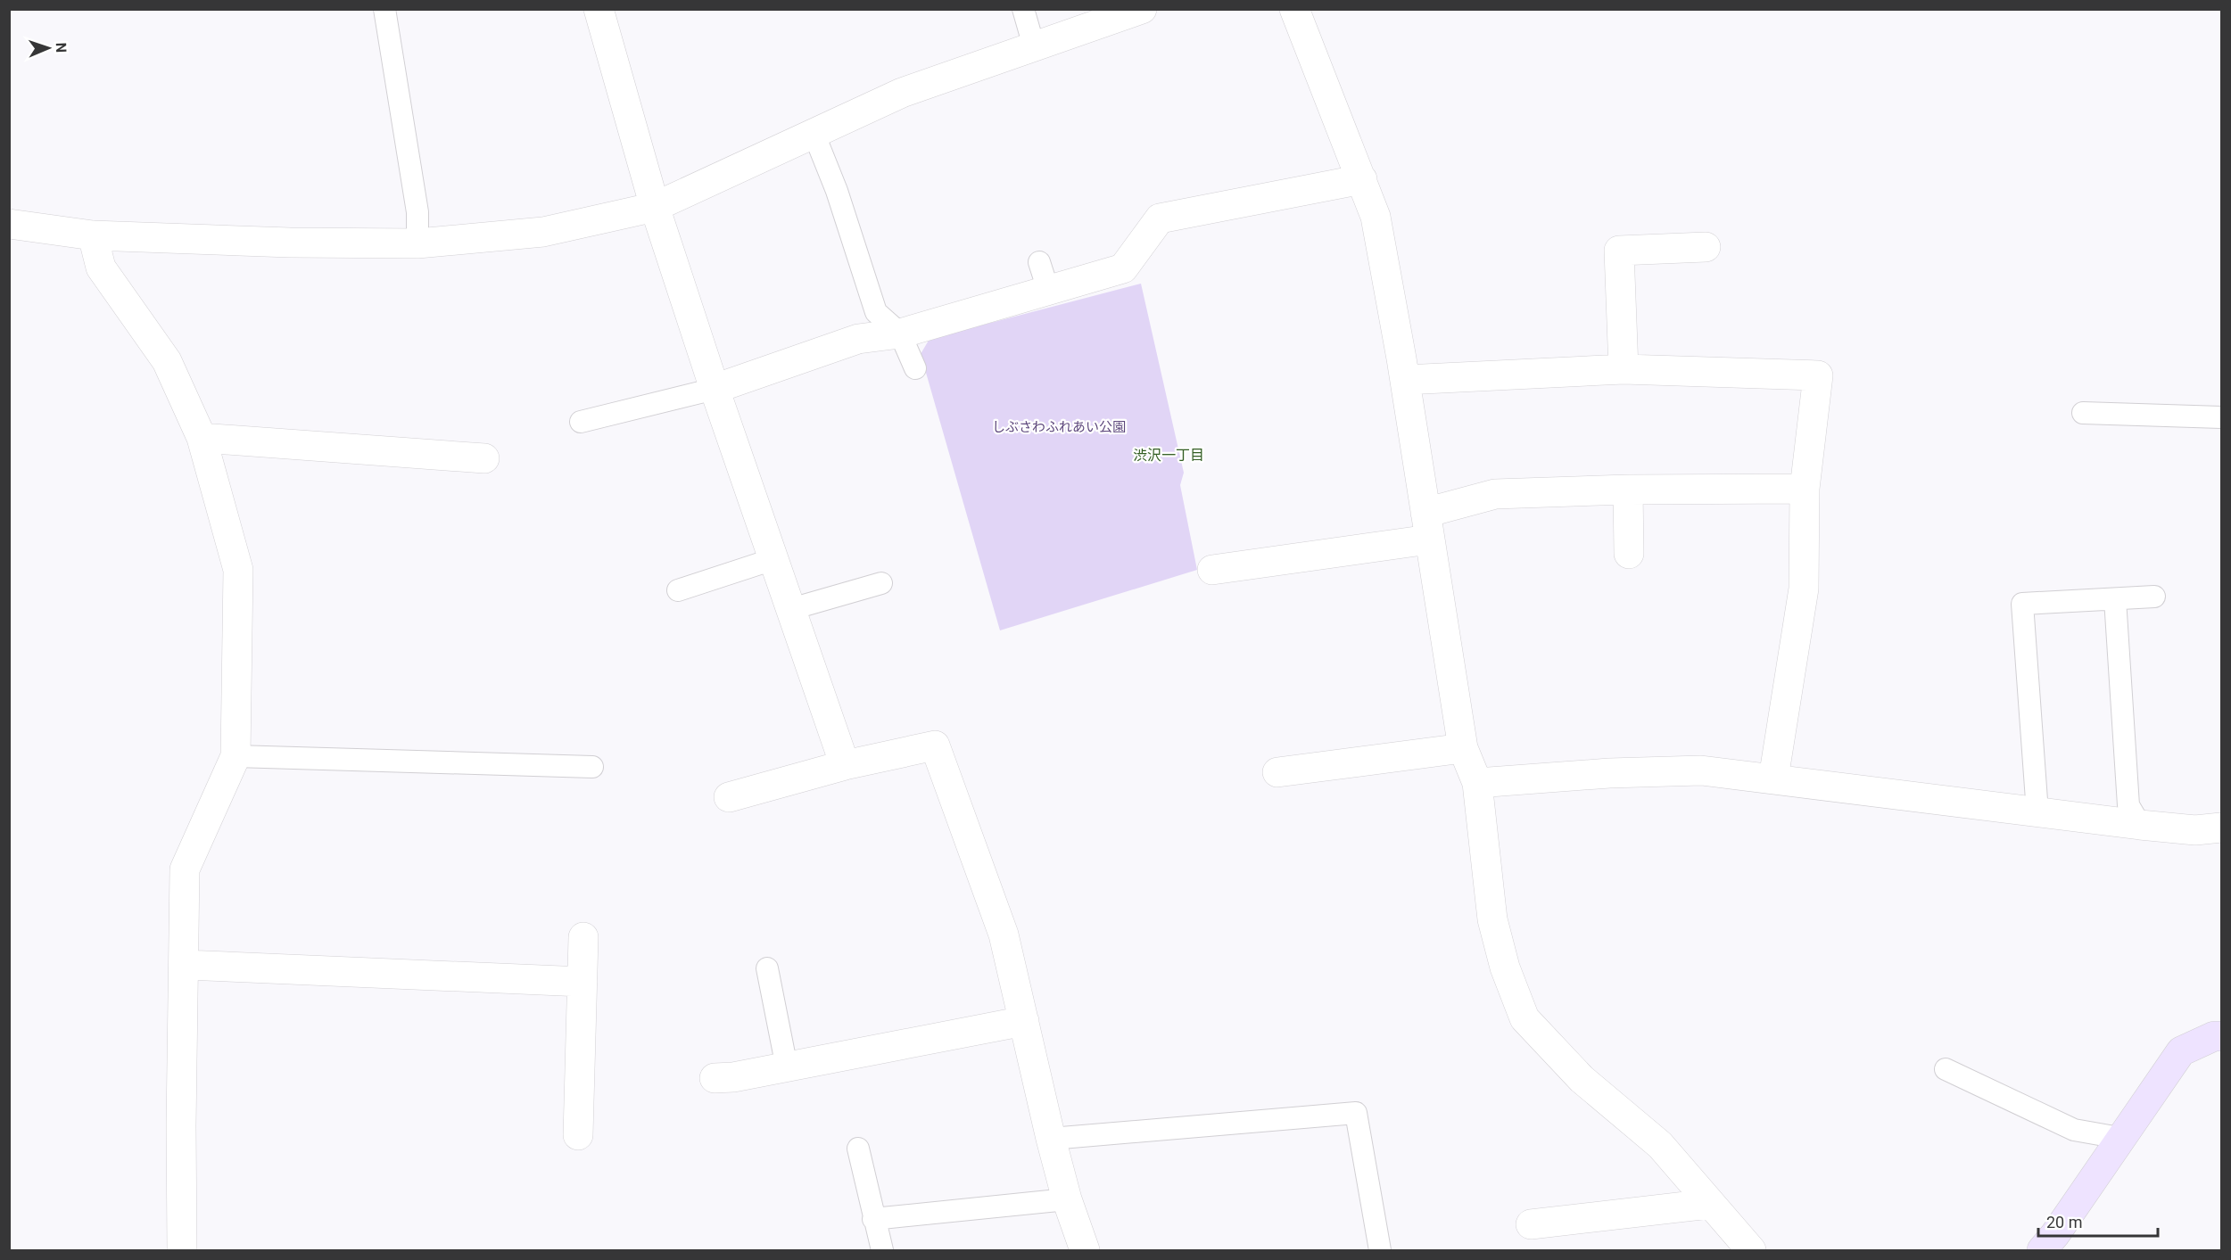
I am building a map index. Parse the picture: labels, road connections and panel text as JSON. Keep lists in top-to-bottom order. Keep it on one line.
{"districts":["渋沢一丁目"],"parks":["しぶさわふれあい公園"],"scale_bar":"20 m","north":"right"}
